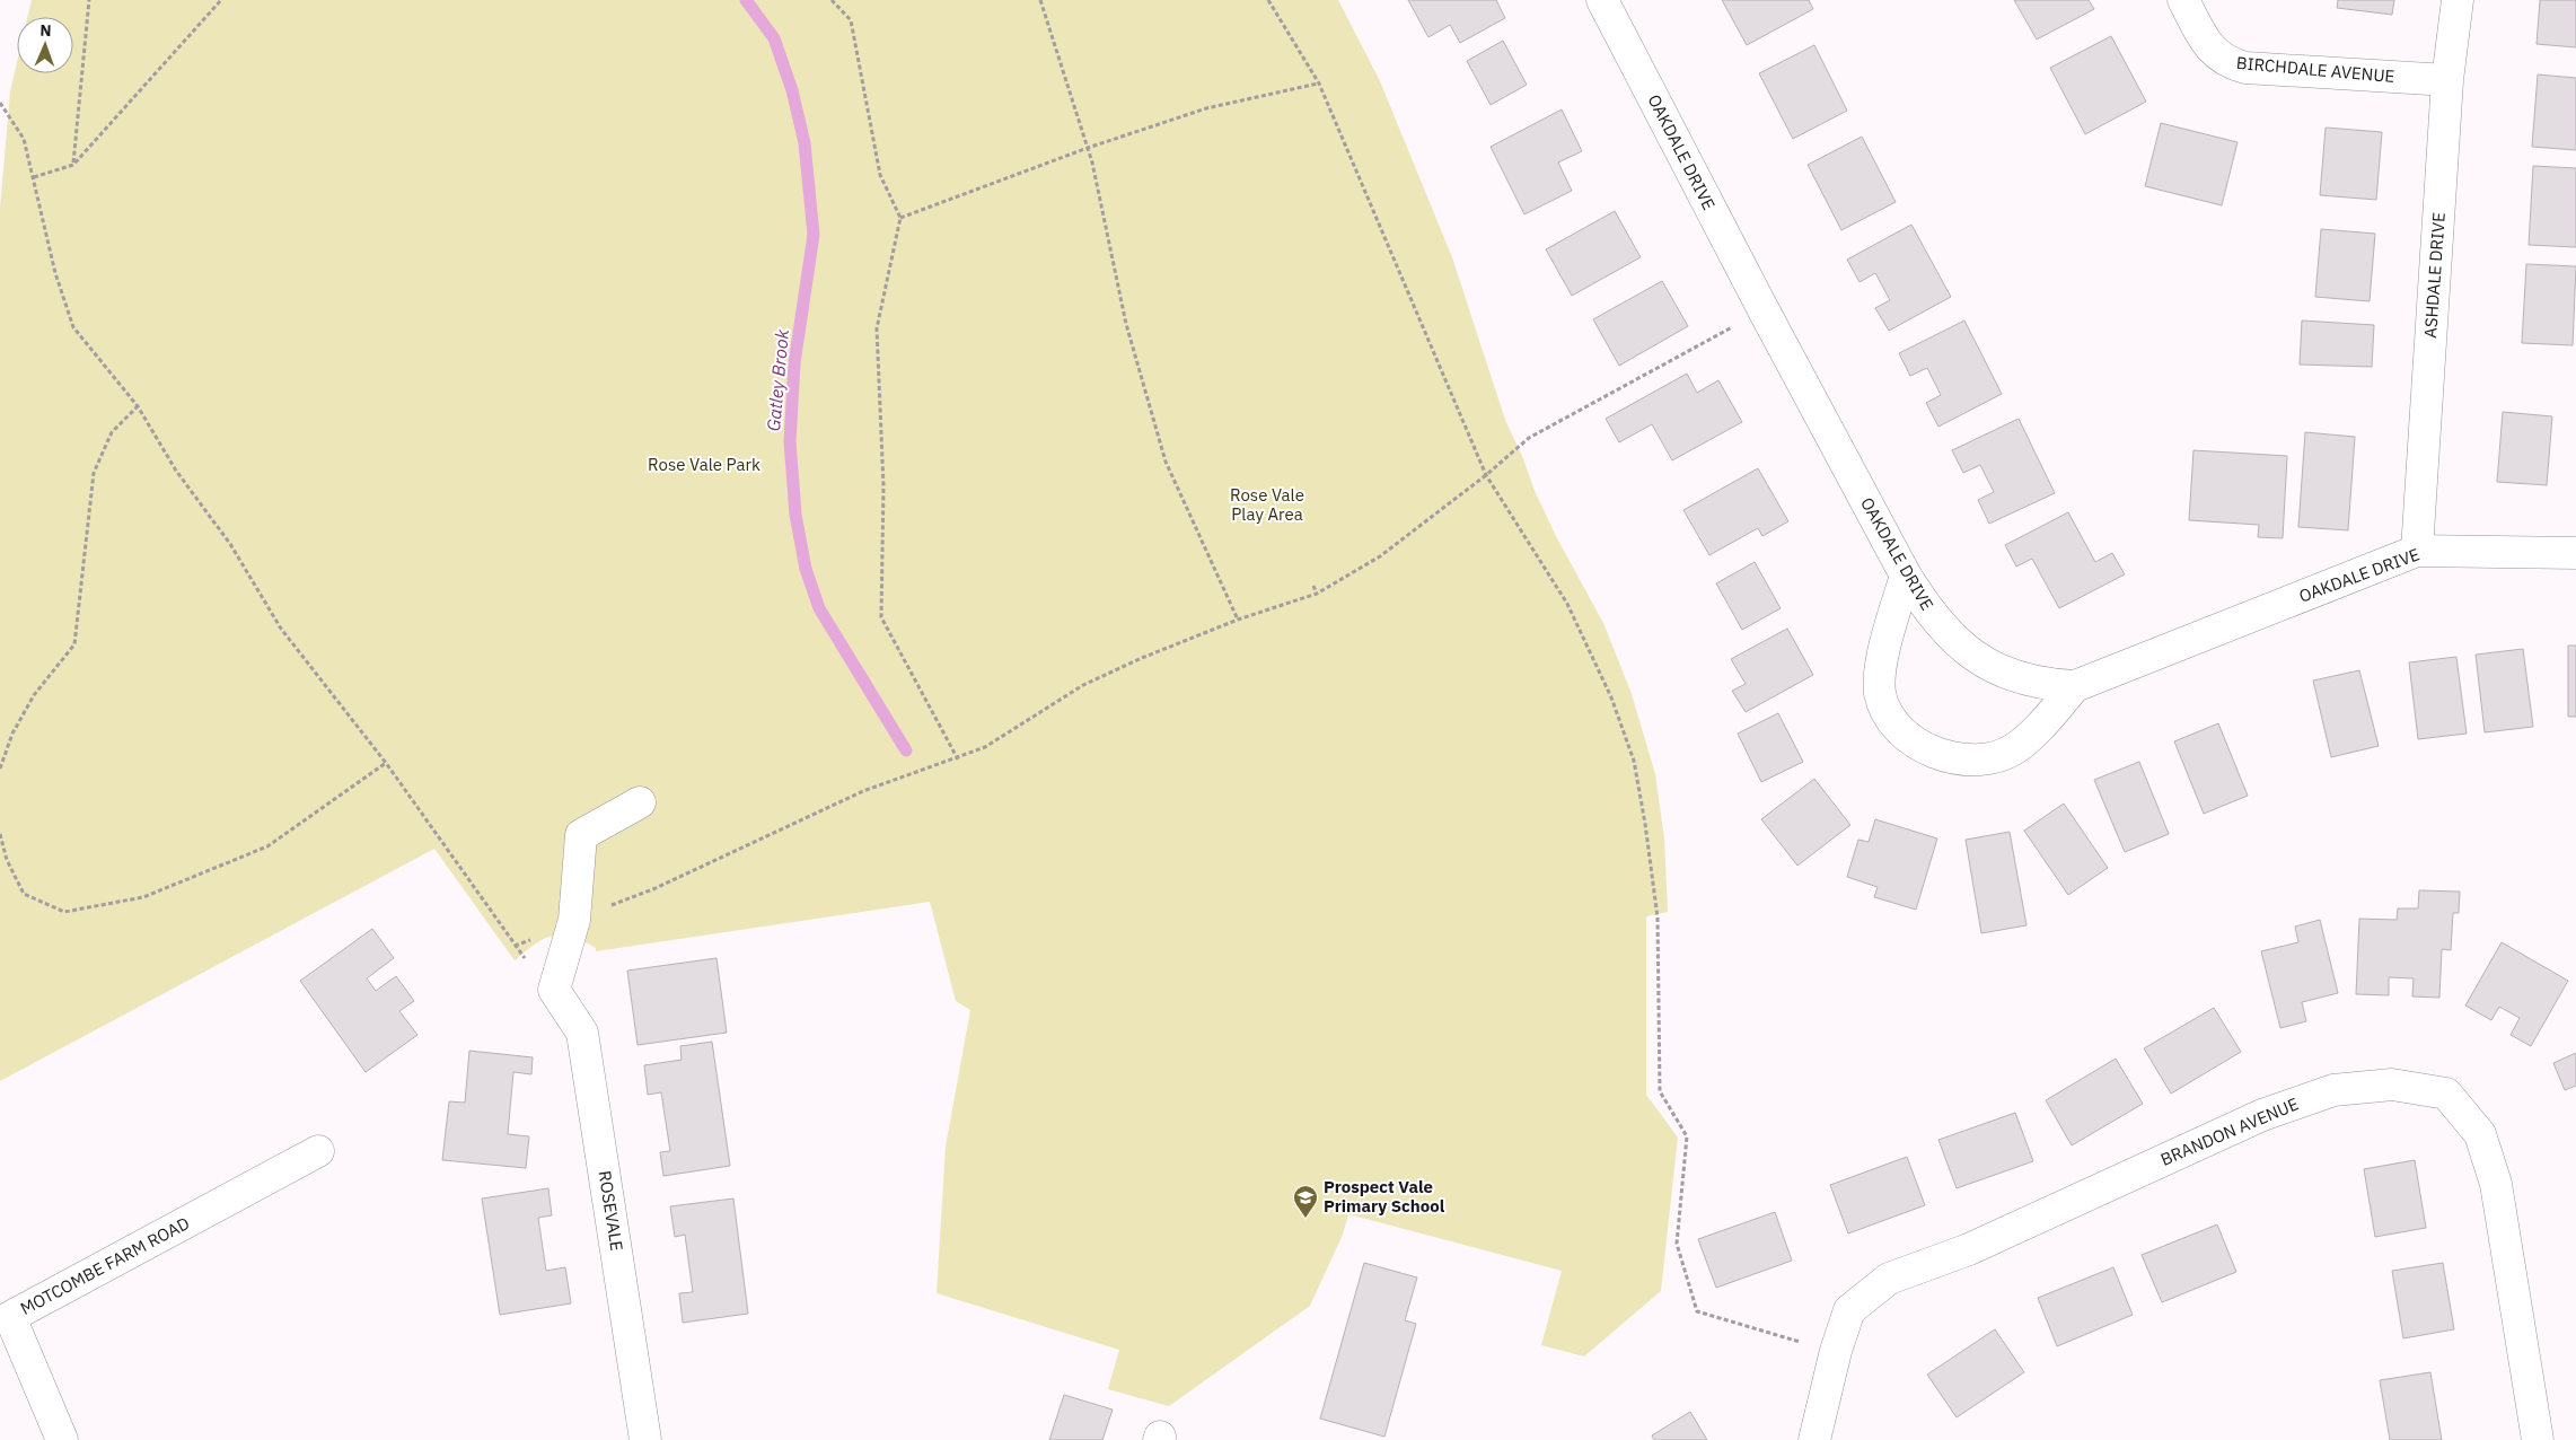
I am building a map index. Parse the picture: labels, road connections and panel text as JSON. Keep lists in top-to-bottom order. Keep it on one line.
{"streets":{"street":["BIRCHDALE AVENUE","OAKDALE DRIVE","ASHDALE DRIVE","BRANDON AVENUE","ROSEVALE","MOTCOMBE FARM ROAD"]},"crossings":[["BIRCHDALE AVENUE","ASHDALE DRIVE"],["OAKDALE DRIVE","ASHDALE DRIVE"]],"water":["Gatley Brook"],"parks":["Rose Vale Park","Rose Vale Play Area"],"places":{"school or university":["Prospect Vale Primary School"]},"north":"top"}
